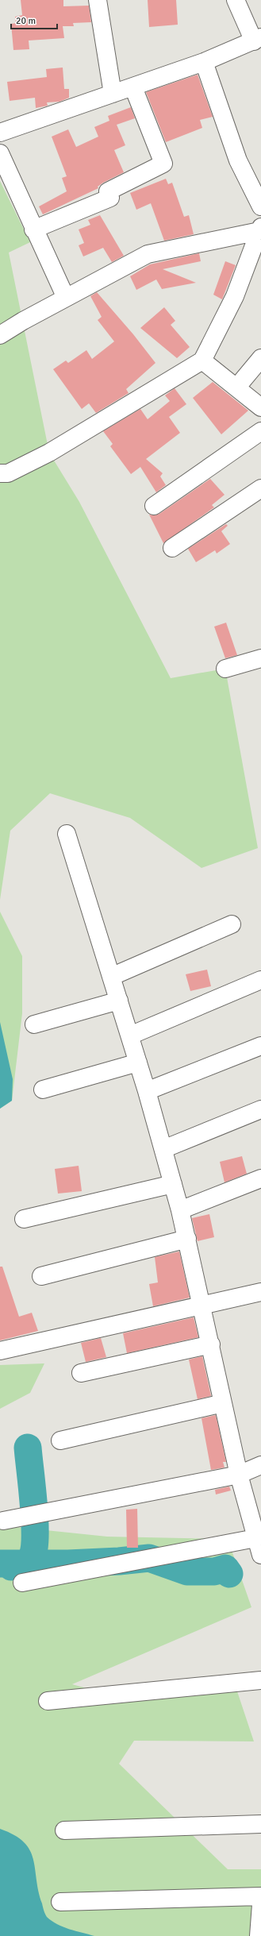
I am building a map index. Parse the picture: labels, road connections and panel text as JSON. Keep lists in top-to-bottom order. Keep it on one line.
{"scale_bar":"20 m"}
